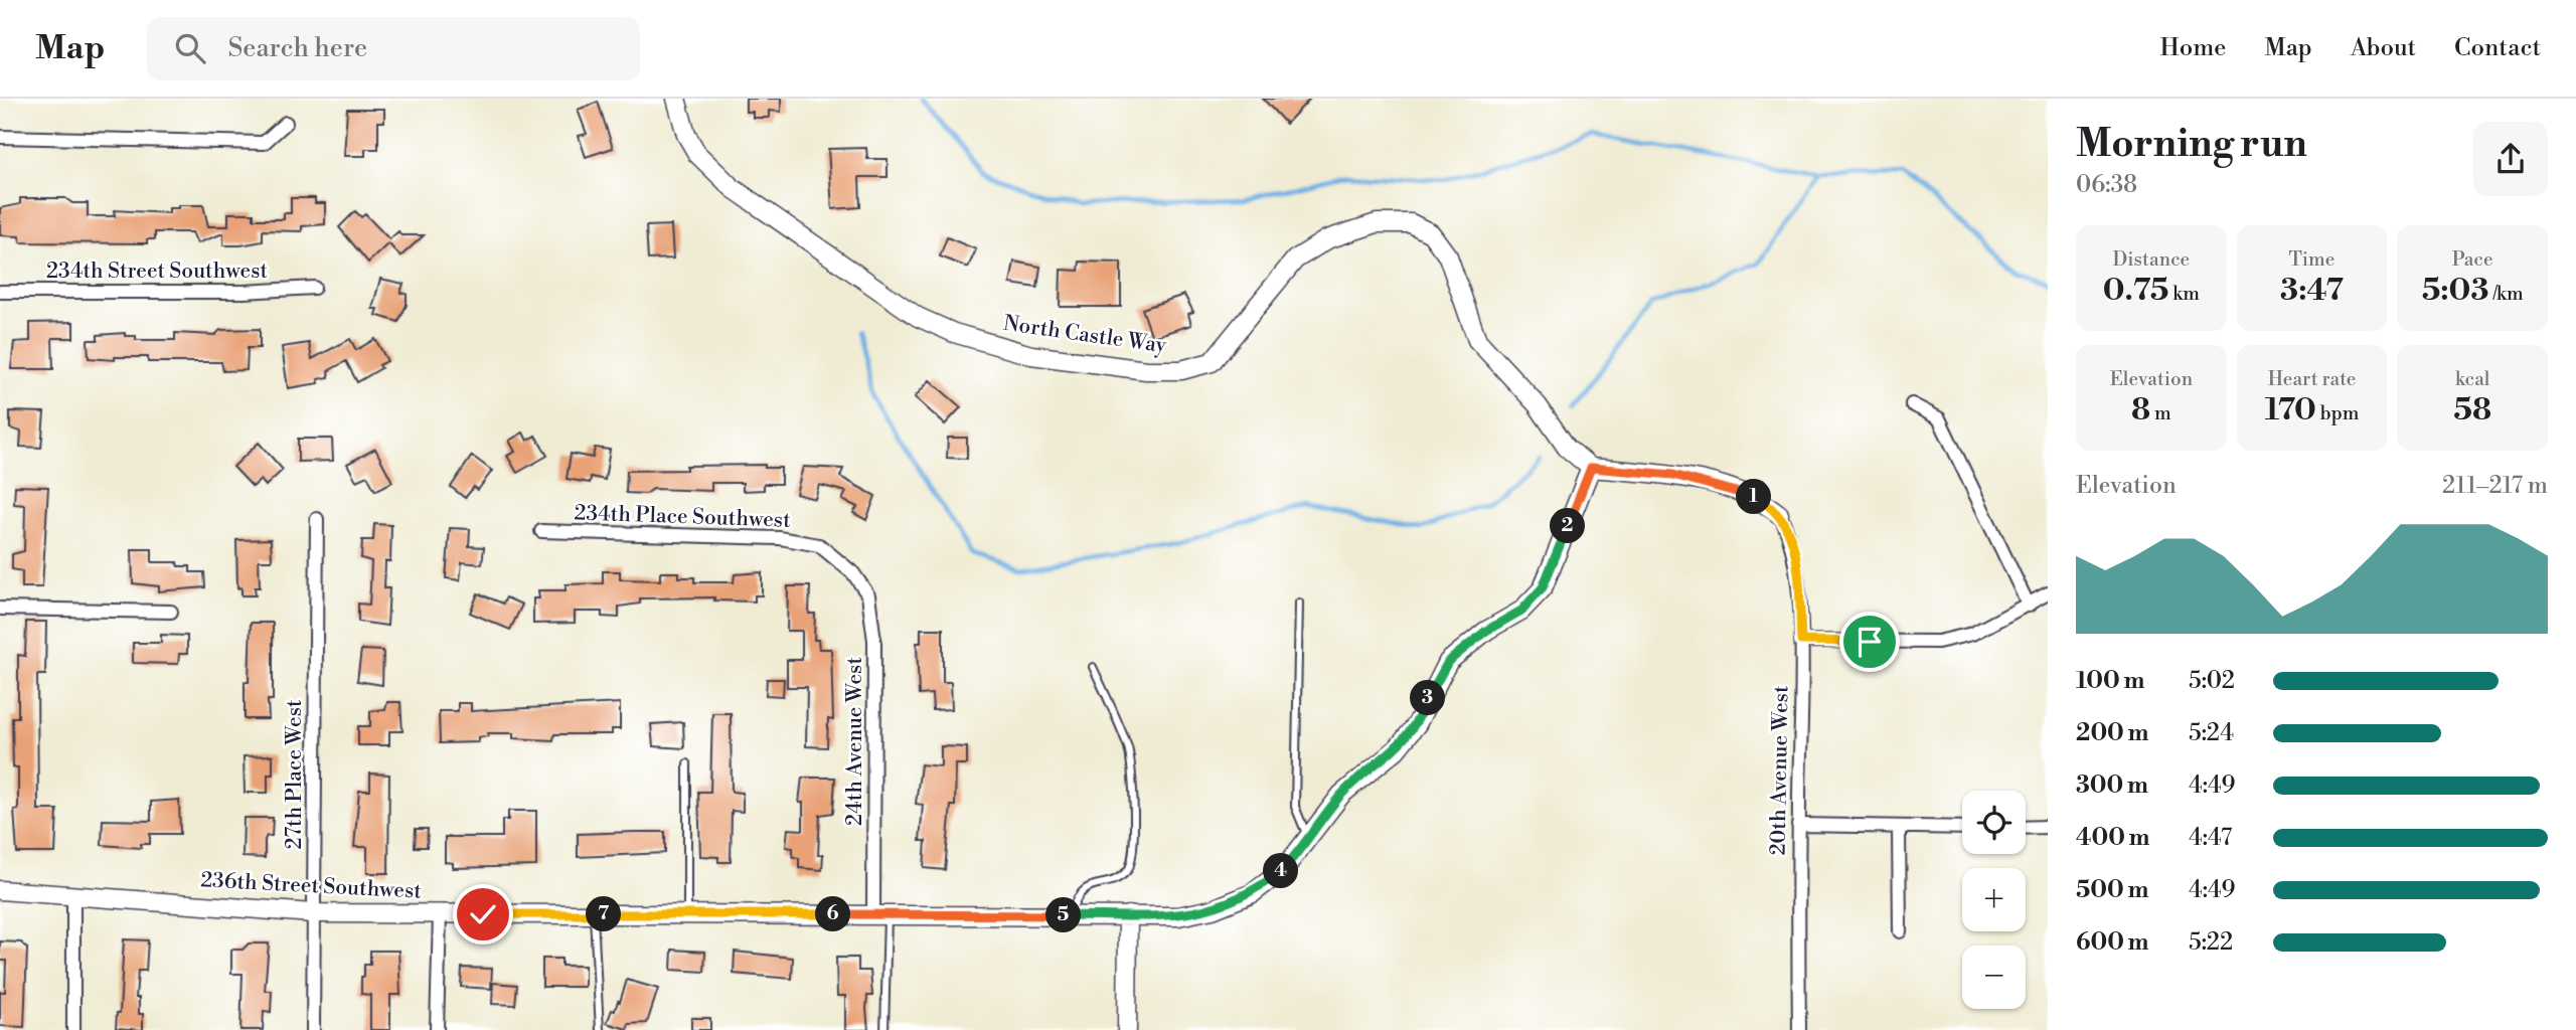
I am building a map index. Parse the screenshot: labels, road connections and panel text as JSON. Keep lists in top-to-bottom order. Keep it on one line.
{"streets":{"street":["234th Street Southwest","North Castle Way","234th Place Southwest","24th Avenue West","20th Avenue West","27th Place West","236th Street Southwest"]},"crossings":[["North Castle Way","236th Street Southwest"],["234th Place Southwest","24th Avenue West"],["24th Avenue West","236th Street Southwest"],["27th Place West","236th Street Southwest"]],"page":{"header":"Map","search":"Search here","nav":["Home","Map","About","Contact"],"heading":["Morning run","06:38"],"stats":[["Distance","0.75 km"],["Time","3:47"],["Pace","5:03 /km"],["Elevation","8 m"],["Heart rate","170 bpm"],["kcal","58"]],"chart":["Elevation","211–217 m"],"pins":["1","2","3","4","6","7","5"],"list":[{"name":"100 m","note":"5:02"},{"name":"200 m","note":"5:24"},{"name":"300 m","note":"4:49"},{"name":"400 m","note":"4:47"},{"name":"500 m","note":"4:49"},{"name":"600 m","note":"5:22"}],"map_buttons":["+","−"]}}
